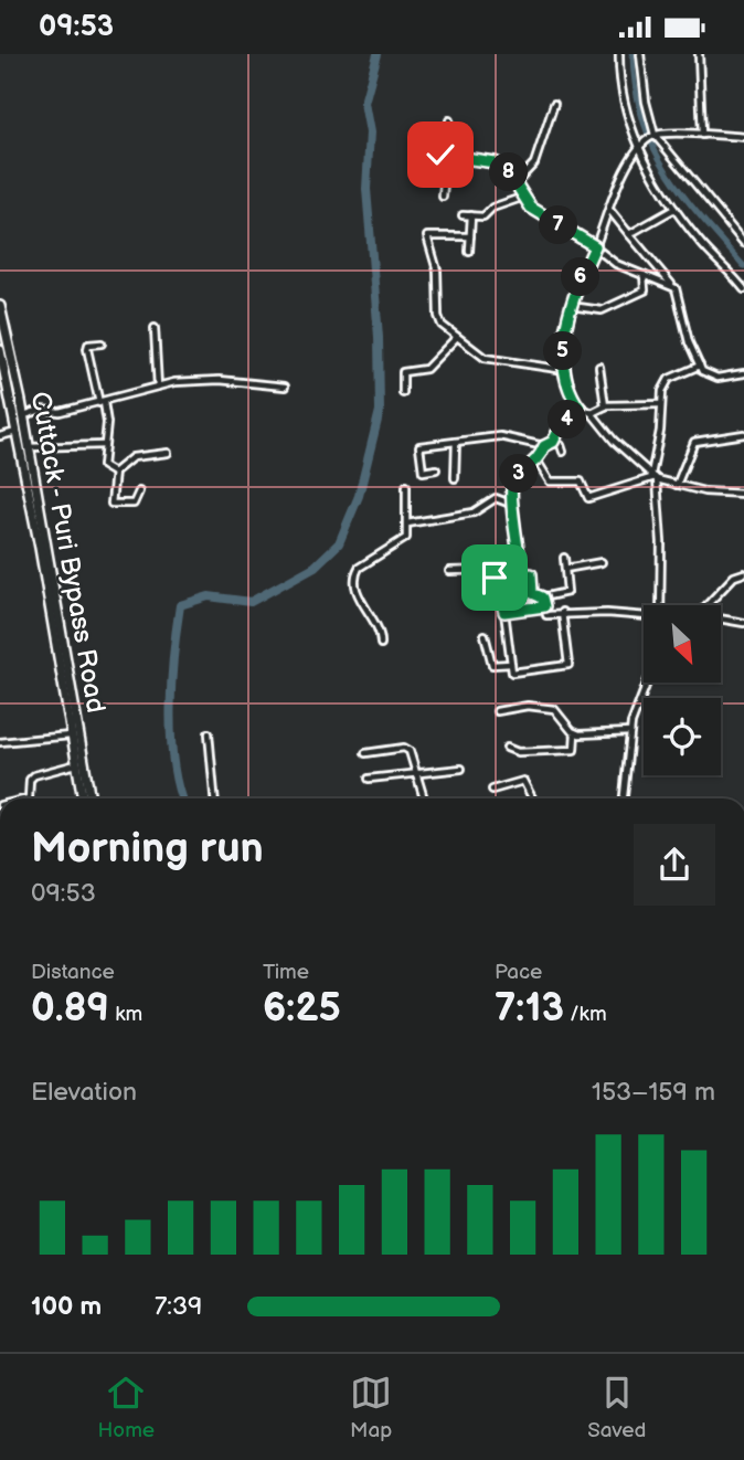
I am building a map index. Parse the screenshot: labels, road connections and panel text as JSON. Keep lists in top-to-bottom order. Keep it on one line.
{"streets":{"highway":["Cuttack - Puri Bypass Road"]},"north":"bottom right","page":{"status":"09:53","pins":["8","7","6","5","4","3"],"heading":["Morning run","09:53"],"stats":[["Distance","0.89 km"],["Time","6:25"],["Pace","7:13 /km"]],"chart":["Elevation","153–159 m"],"list":[{"name":"100 m","note":"7:39"}],"tabs":["Home","Map","Saved"]}}
